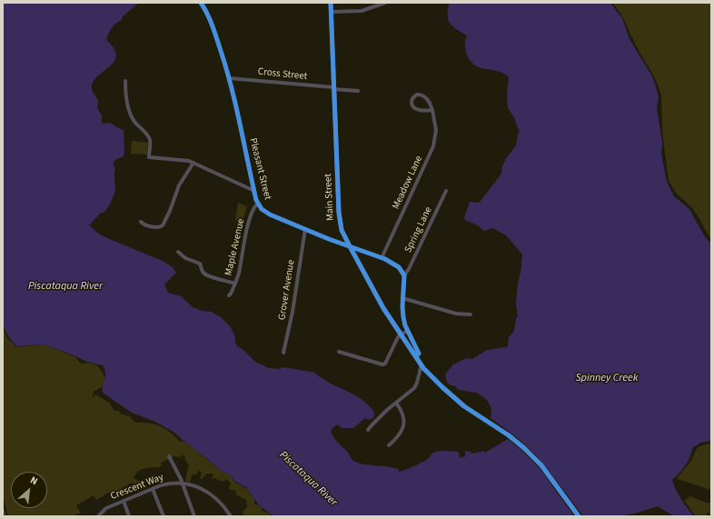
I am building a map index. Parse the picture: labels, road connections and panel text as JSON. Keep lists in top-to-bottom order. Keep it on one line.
{"streets":{"main road":["Main Street"],"street":["Cross Street","Pleasant Street","Meadow Lane","Spring Lane","Maple Avenue","Grover Avenue","Crescent Way"]},"crossings":[["Cross Street","Pleasant Street"],["Cross Street","Main Street"],["Pleasant Street","Meadow Lane"],["Pleasant Street","Main Street"],["Pleasant Street","Spring Lane"],["Pleasant Street","Maple Avenue"],["Pleasant Street","Grover Avenue"]],"water":["Piscataqua River","Spinney Creek"],"north":"top right"}
